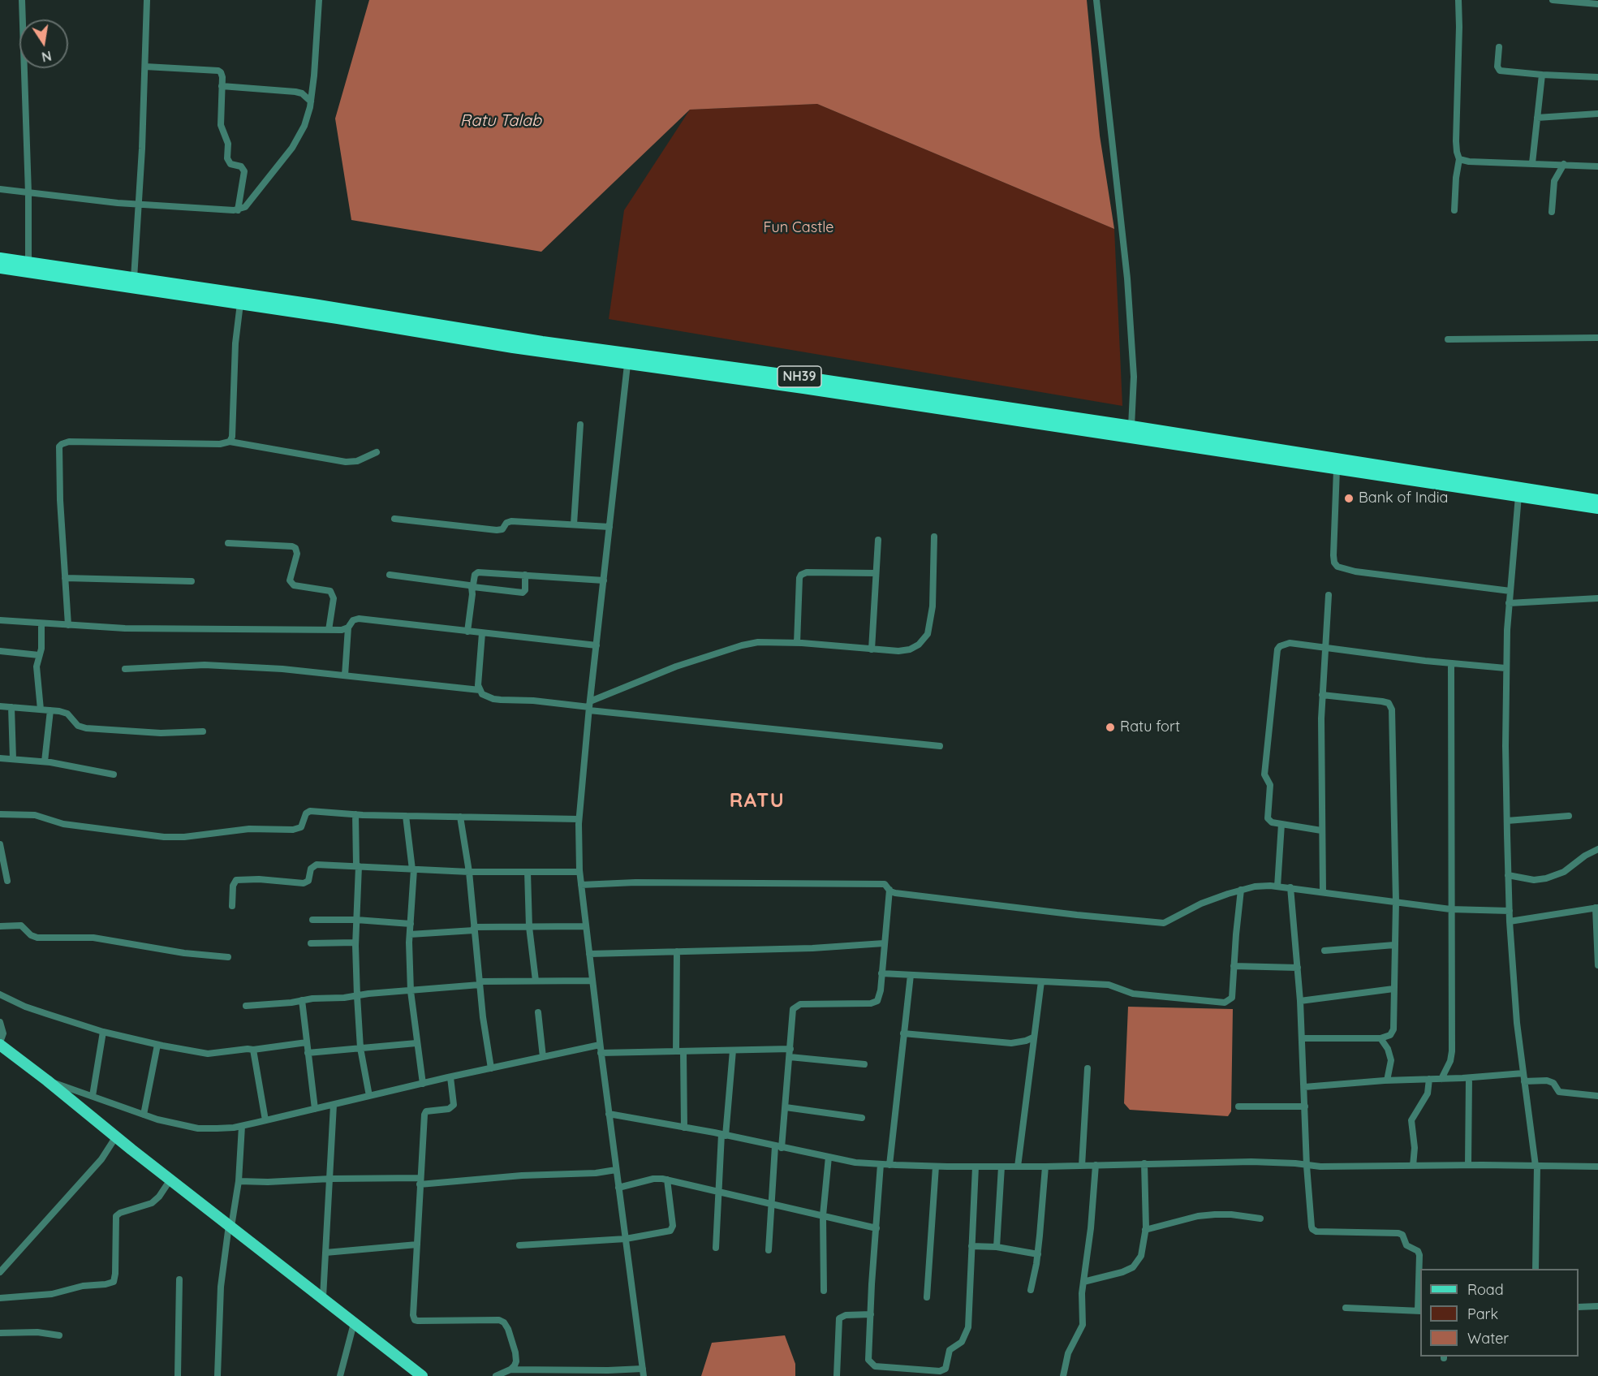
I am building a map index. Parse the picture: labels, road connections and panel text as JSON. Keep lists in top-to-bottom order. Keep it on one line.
{"streets":{"highway":["NH39"]},"districts":["RATU"],"water":["Ratu Talab"],"parks":["Fun Castle"],"places":["Bank of India","Ratu fort"],"legend":["Road","Park","Water"],"north":"bottom"}
